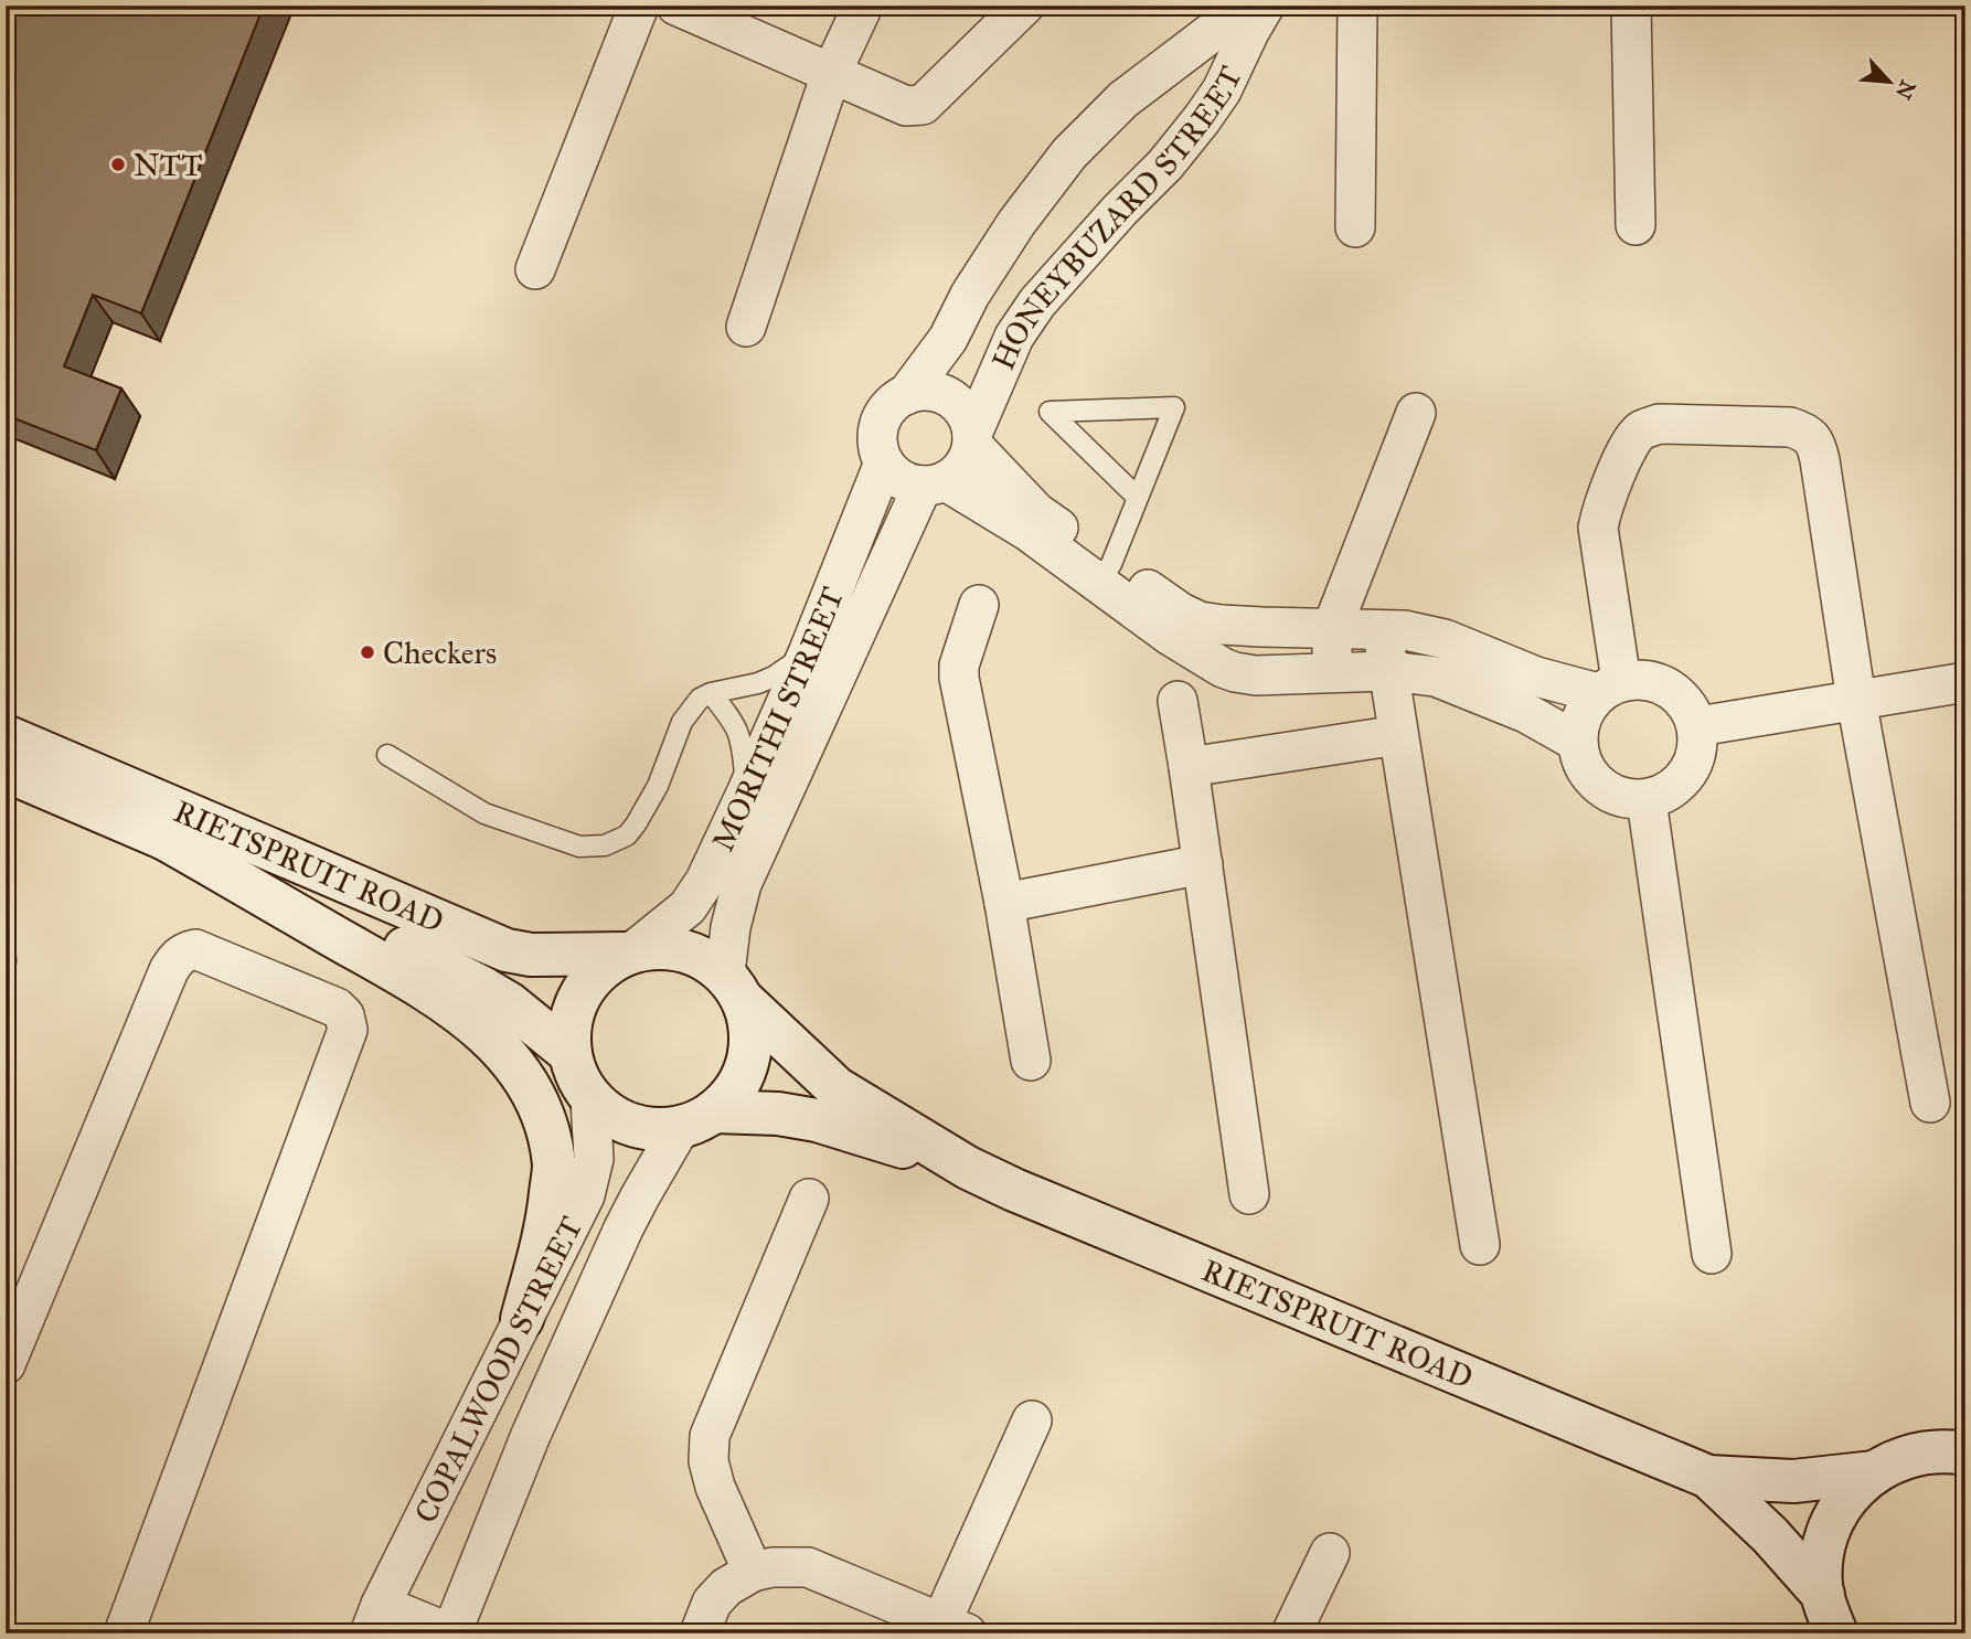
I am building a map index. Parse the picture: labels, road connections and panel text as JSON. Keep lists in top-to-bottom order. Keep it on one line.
{"streets":{"street":["HONEYBUZARD STREET","MORITHI STREET","RIETSPRUIT ROAD","COPALWOOD STREET"]},"crossings":[["HONEYBUZARD STREET","MORITHI STREET"],["MORITHI STREET","RIETSPRUIT ROAD"],["MORITHI STREET","COPALWOOD STREET"],["RIETSPRUIT ROAD","COPALWOOD STREET"]],"places":["NTT","Checkers"],"north":"bottom right"}
